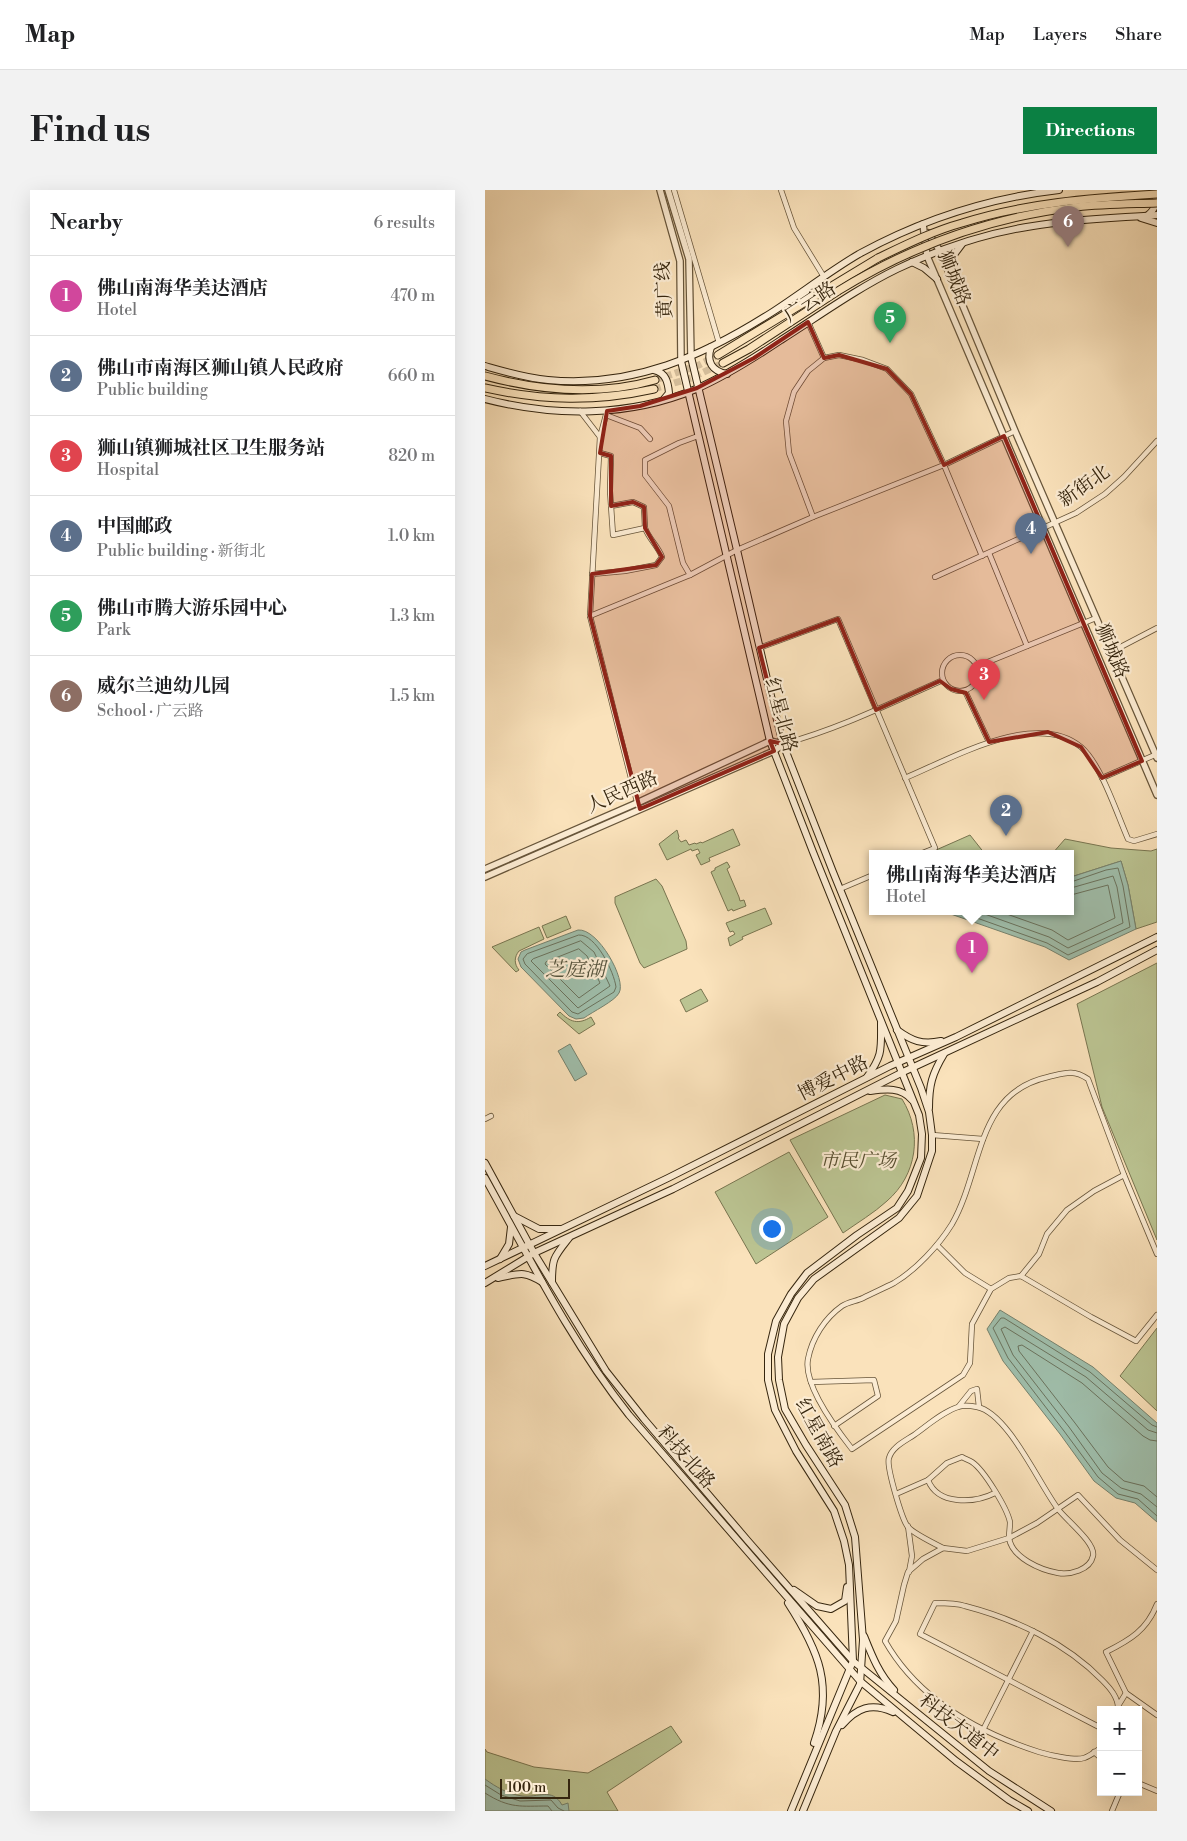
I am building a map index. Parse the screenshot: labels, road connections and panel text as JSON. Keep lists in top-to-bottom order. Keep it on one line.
{"streets":{"main road":["广云路","红星北路","博爱中路","红星南路","科技北路","科技大道中"],"street":["狮城路","黄广线","新街北","人民西路"]},"crossings":[["狮城路","广云路"],["狮城路","新街北"],["黄广线","红星北路"],["广云路","红星北路"],["红星北路","人民西路"],["红星北路","博爱中路"],["红星北路","红星南路"],["博爱中路","红星南路"],["博爱中路","科技北路"],["红星南路","科技北路"],["红星南路","科技大道中"],["科技北路","科技大道中"]],"water":["芝庭湖"],"parks":["市民广场"],"scale_bar":"100 m","page":{"header":"Map","nav":["Map","Layers","Share"],"buttons":"Directions","title":"Find us","heading":["Nearby","6 results"],"pins":["6","5","4","3","2","1"],"list":[{"mark":"1","name":"佛山南海华美达酒店","note":"Hotel","value":"470 m"},{"mark":"2","name":"佛山市南海区狮山镇人民政府","note":"Public building","value":"660 m"},{"mark":"3","name":"狮山镇狮城社区卫生服务站","note":"Hospital","value":"820 m"},{"mark":"4","name":"中国邮政","note":"Public building · 新街北","value":"1.0 km"},{"mark":"5","name":"佛山市腾大游乐园中心","note":"Park","value":"1.3 km"},{"mark":"6","name":"威尔兰迪幼儿园","note":"School · 广云路","value":"1.5 km"}],"popup":["佛山南海华美达酒店","Hotel"],"map_buttons":["+","−"],"scale":"100 m"}}
